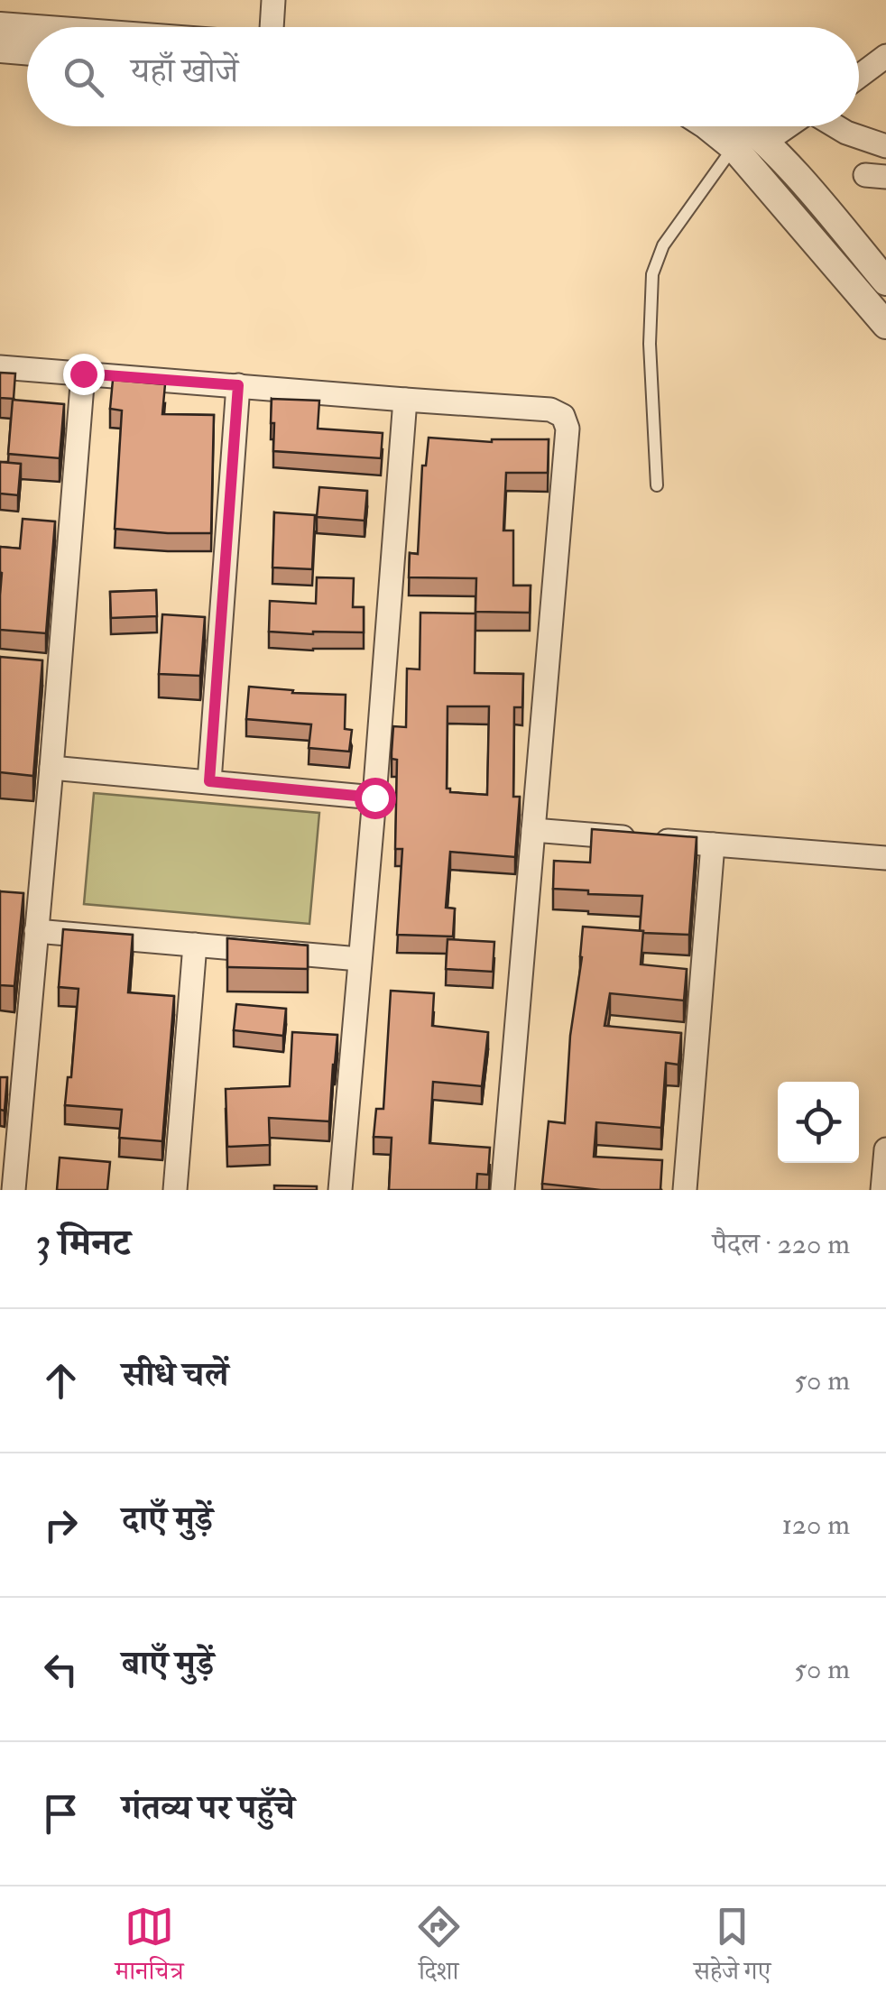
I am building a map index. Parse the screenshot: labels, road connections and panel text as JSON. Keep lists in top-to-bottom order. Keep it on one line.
{"page":{"search":"यहाँ खोजें","heading":["3 मिनट","पैदल · 220 m"],"list":[["सीधे चलें","50 m"],["दाएँ मुड़ें","120 m"],["बाएँ मुड़ें","50 m"],"गंतव्य पर पहुँचे"],"nav":["मानचित्र","दिशा","सहेजे गए"]}}
